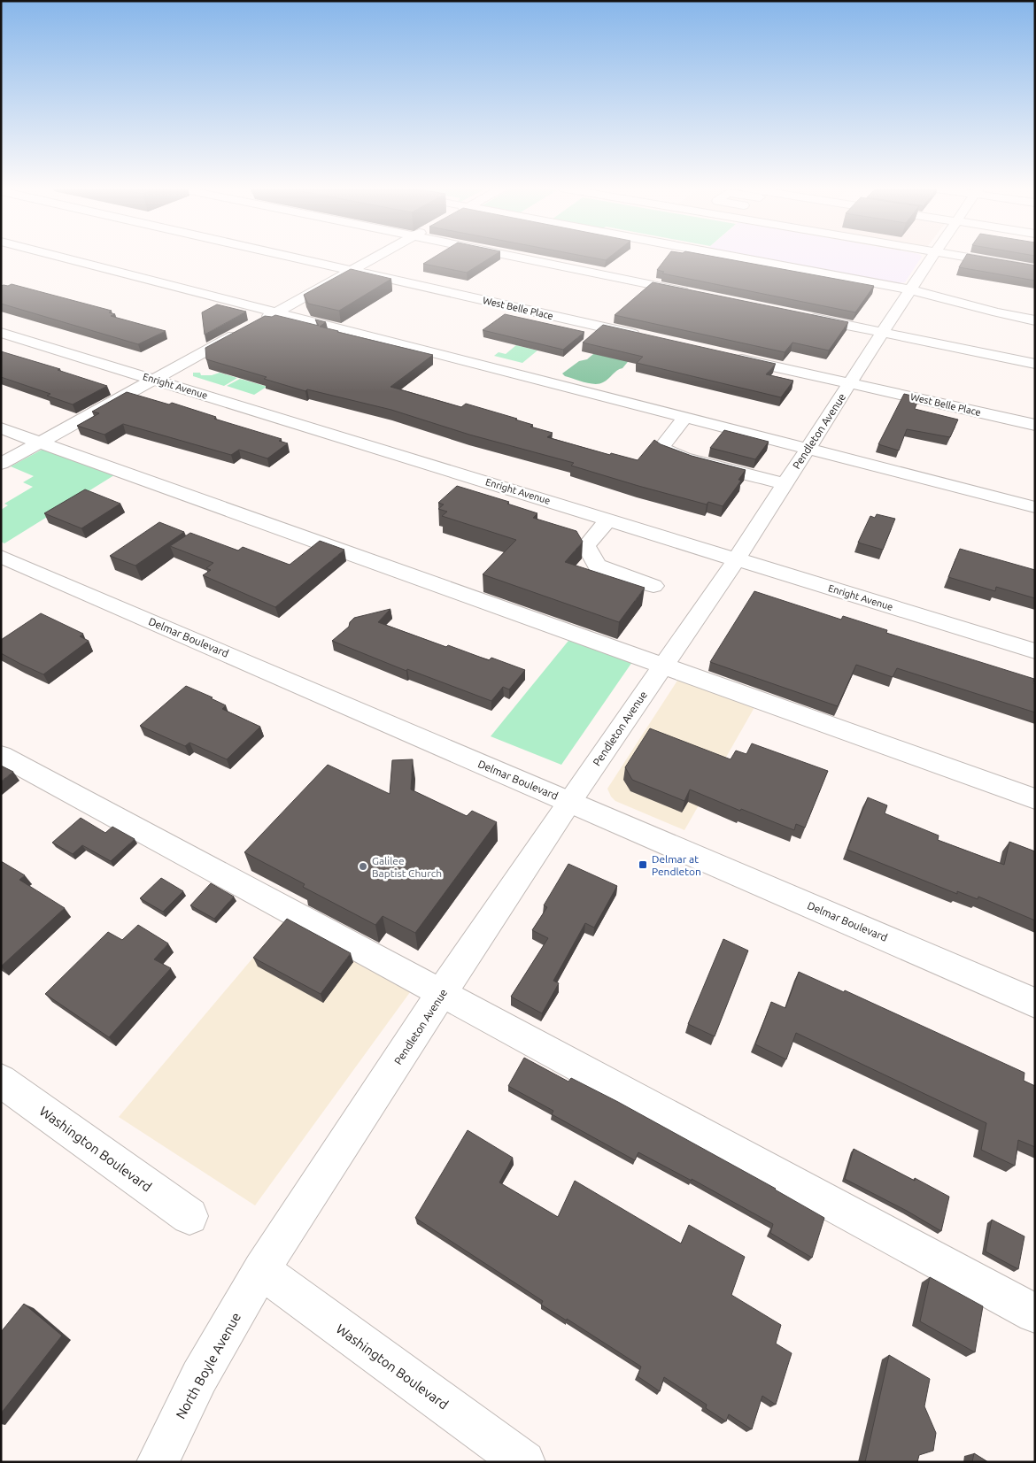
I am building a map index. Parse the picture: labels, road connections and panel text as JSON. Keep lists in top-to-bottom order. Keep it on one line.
{"streets":{"street":["West Belle Place","Enright Avenue","Pendleton Avenue","Delmar Boulevard","Washington Boulevard","North Boyle Avenue"]},"crossings":[["West Belle Place","Pendleton Avenue"],["Enright Avenue","Pendleton Avenue"],["Pendleton Avenue","Delmar Boulevard"],["Pendleton Avenue","Washington Boulevard"],["Pendleton Avenue","North Boyle Avenue"],["Washington Boulevard","North Boyle Avenue"]],"places":{"transit":["Delmar at Pendleton"],"other":["Galilee Baptist Church"]}}
